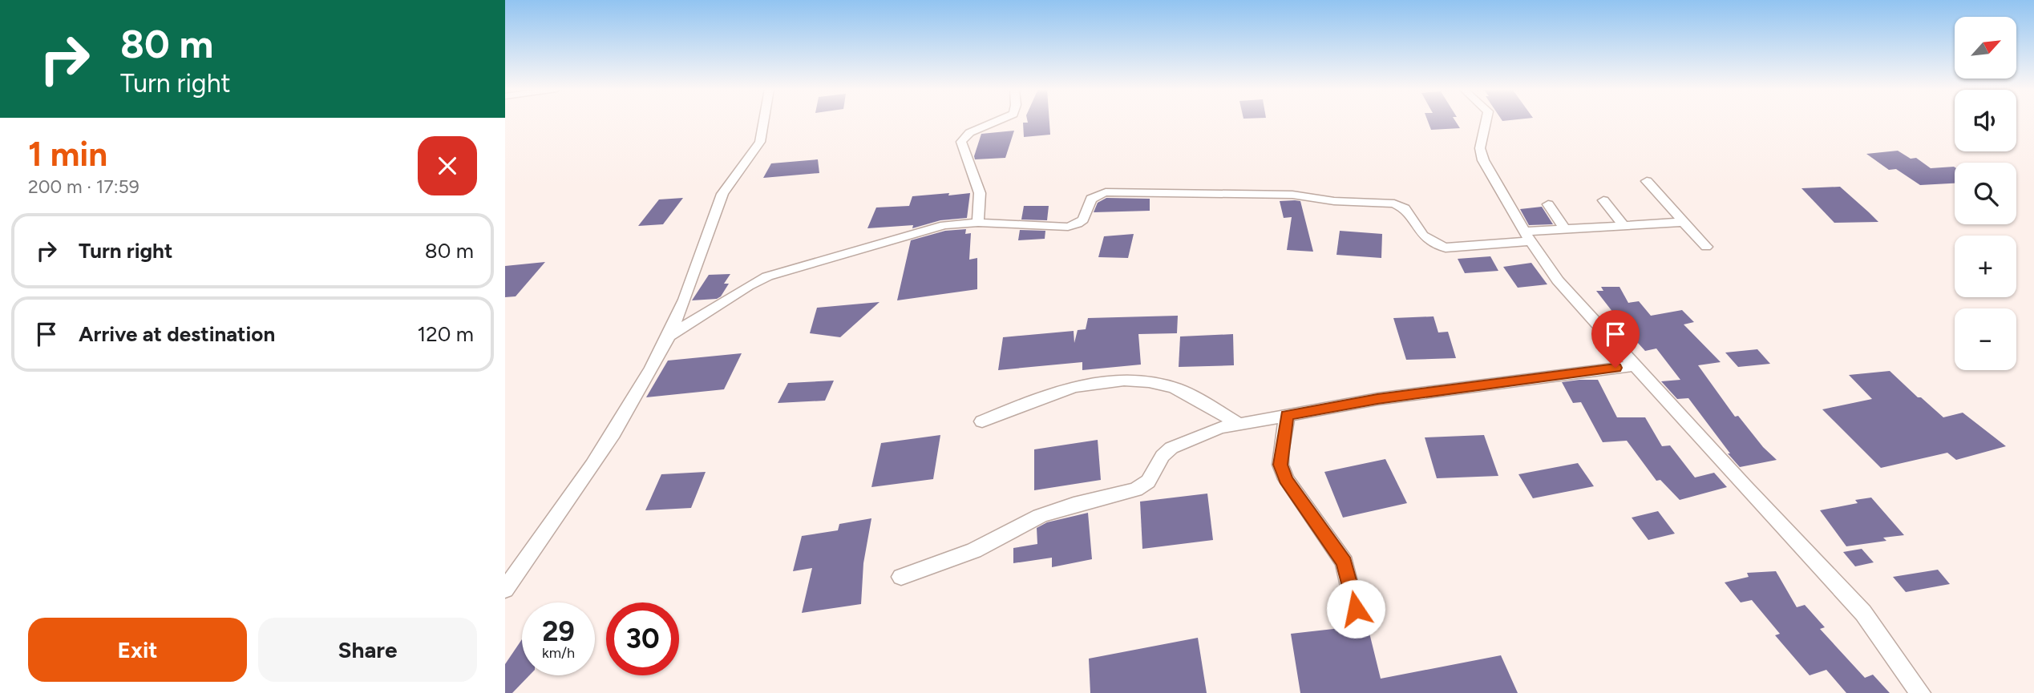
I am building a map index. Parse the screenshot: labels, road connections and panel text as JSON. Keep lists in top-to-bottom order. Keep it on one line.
{"north":"top right","page":{"turn":["80 m","Turn right"],"map_buttons":["+","−"],"heading":["1 min","200 m · 17:59"],"list":[{"name":"Turn right","value":"80 m"},{"name":"Arrive at destination","value":"120 m"}],"speed":"29 km/h","limit":"30","buttons":["Exit","Share"]}}
